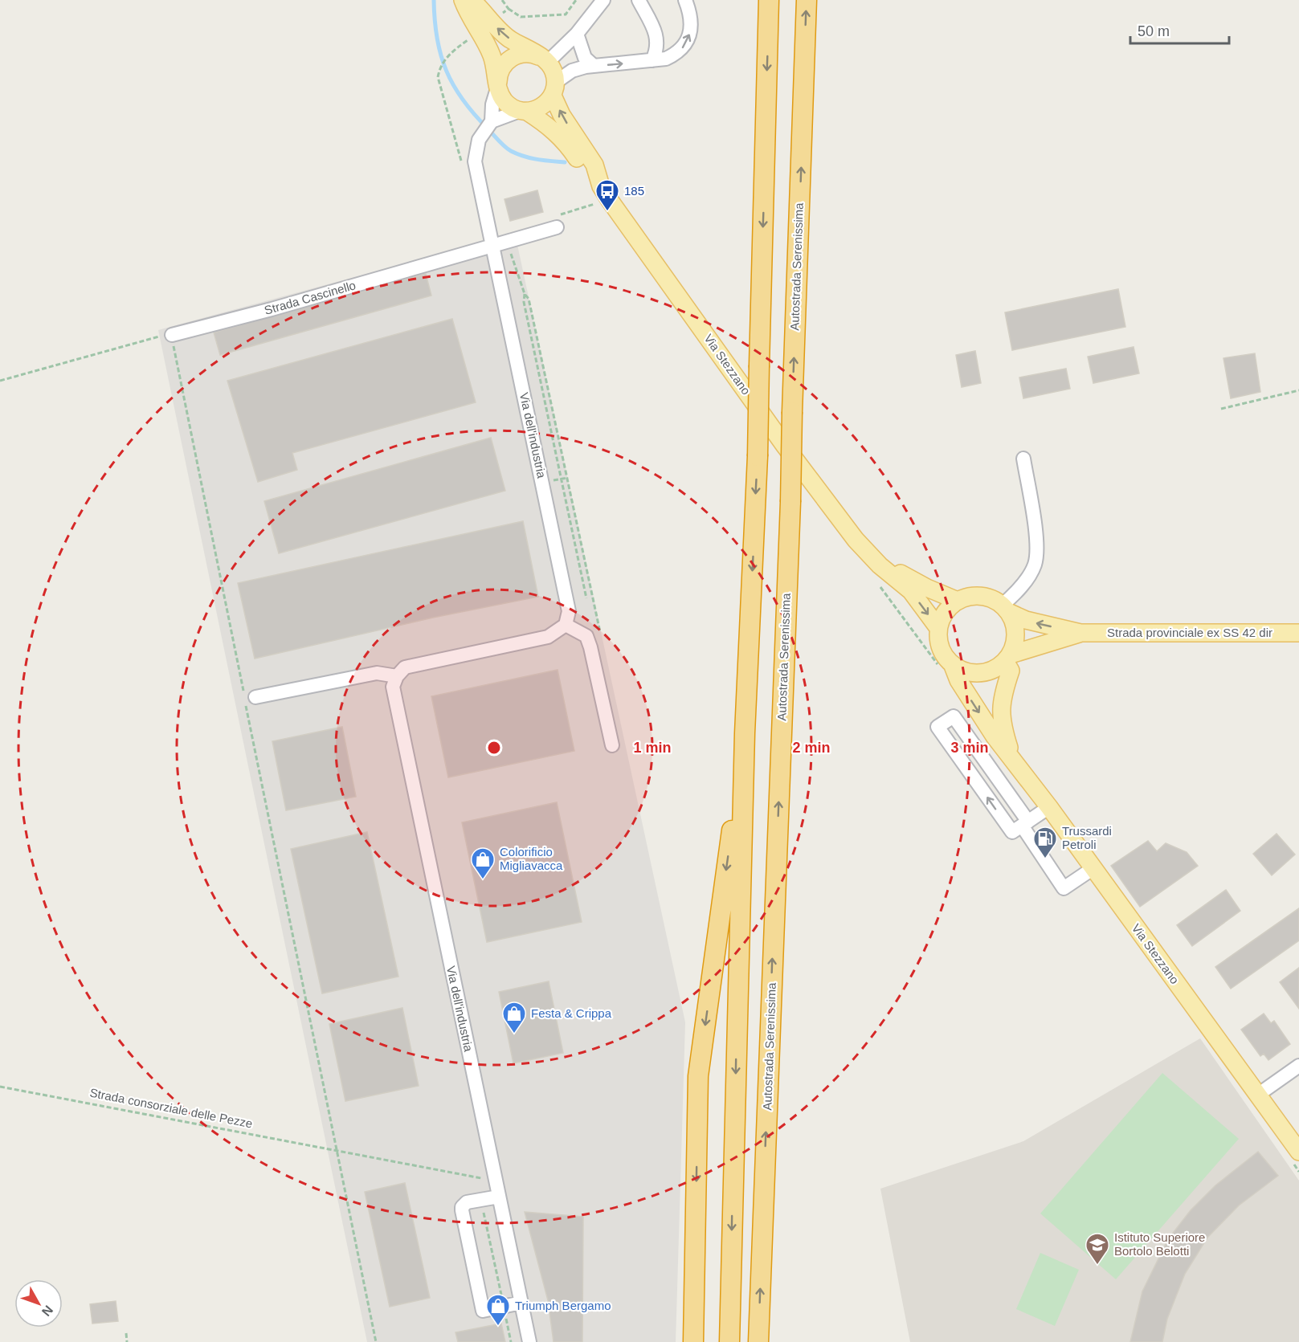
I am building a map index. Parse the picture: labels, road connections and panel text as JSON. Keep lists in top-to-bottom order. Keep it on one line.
{"streets":{"highway":["Autostrada Serenissima"],"main road":["Via Stezzano","Strada provinciale ex SS 42 dir"],"street":["Strada Cascinello","Via dell'industria"],"path":["Strada consorziale delle Pezze"]},"crossings":[["Strada Cascinello","Via dell'industria"],["Via Stezzano","Strada provinciale ex SS 42 dir"],["Via dell'industria","Strada consorziale delle Pezze"]],"places":{"bus stop":["185"],"fuel station":["Trussardi Petroli"],"shop":["Colorificio Migliavacca","Festa & Crippa","Triumph Bergamo"],"school or university":["Istituto Superiore Bortolo Belotti"]},"scale_bar":"50 m","north":"bottom right","rings":["1 min","2 min","3 min"]}
